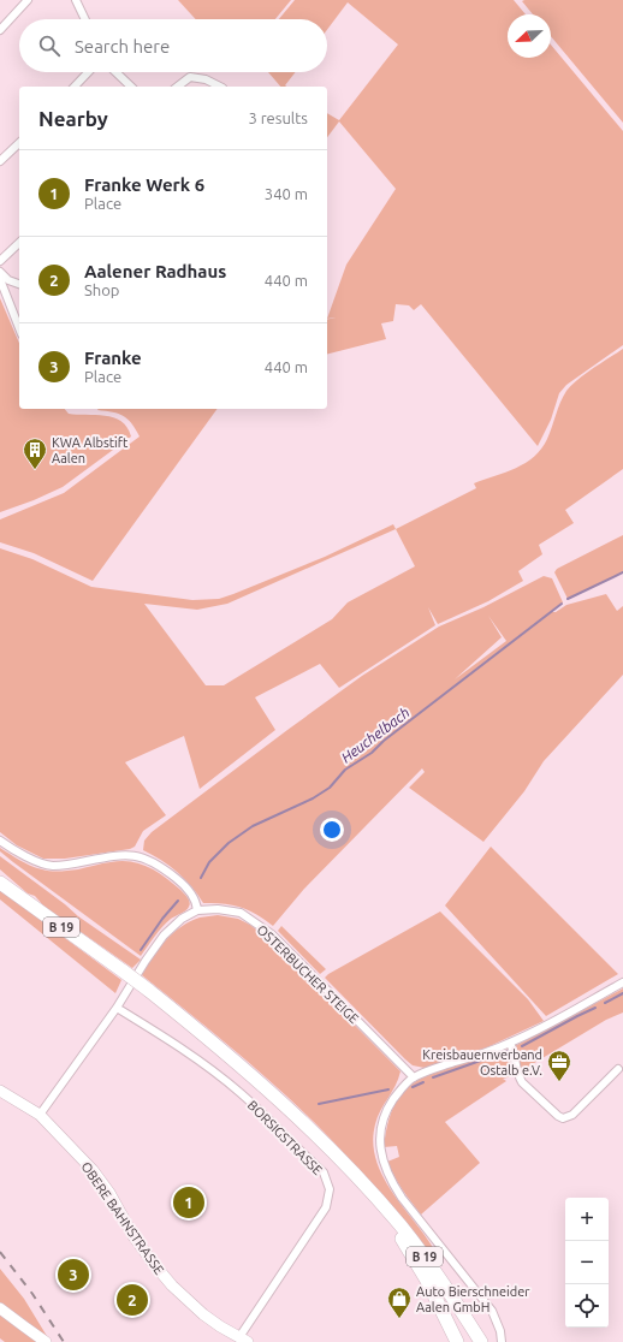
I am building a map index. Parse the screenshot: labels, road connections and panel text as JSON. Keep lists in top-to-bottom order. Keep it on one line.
{"streets":{"highway":["B 19"],"street":["OSTERBUCHER STEIGE","BORSIGSTRASSE","OBERE BAHNSTRASSE"]},"crossings":[["BORSIGSTRASSE","OBERE BAHNSTRASSE"]],"water":["Heuchelbach"],"places":{"building":["KWA Albstift Aalen"],"office":["Kreisbauernverband Ostalb e.V."],"shop":["Auto Bierschneider Aalen GmbH"]},"north":"bottom left","page":{"search":"Search here","heading":["Nearby","3 results"],"list":[{"mark":"1","name":"Franke Werk 6","note":"Place","value":"340 m"},{"mark":"2","name":"Aalener Radhaus","note":"Shop","value":"440 m"},{"mark":"3","name":"Franke","note":"Place","value":"440 m"}],"pins":["1","3","2"],"map_buttons":["+","−"]}}
